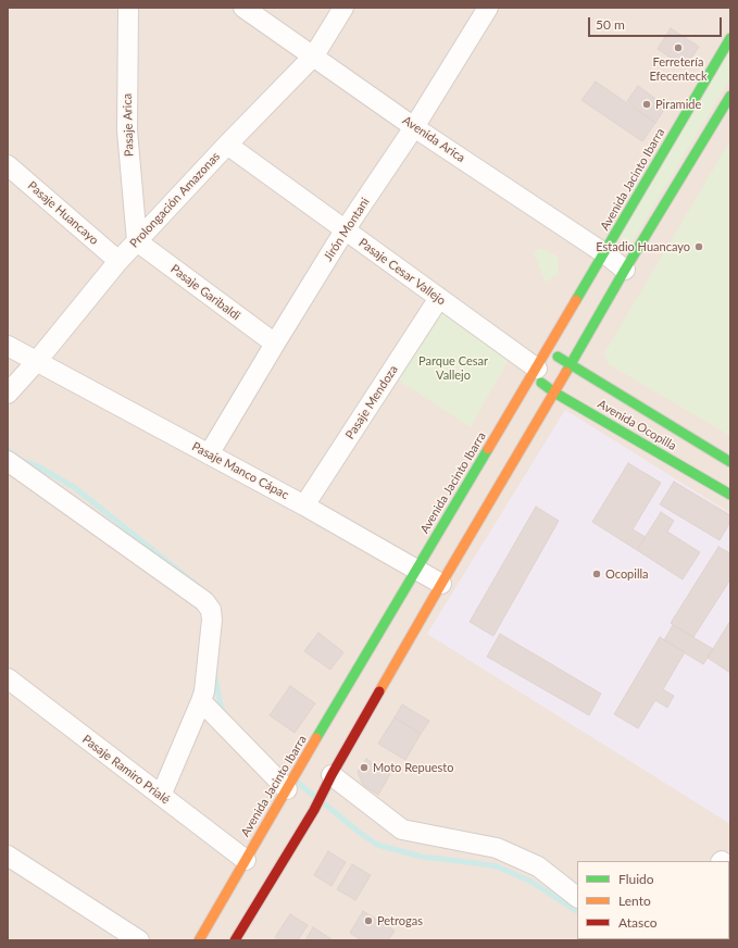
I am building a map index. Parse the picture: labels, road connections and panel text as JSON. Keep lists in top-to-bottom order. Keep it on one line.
{"streets":{"street":["Pasaje Arica","Avenida Arica","Avenida Jacinto Ibarra","Prolongación Amazonas","Pasaje Huancayo","Jirón Montani","Pasaje Cesar Vallejo","Pasaje Garibaldi","Pasaje Mendoza","Avenida Ocopilla","Pasaje Manco Cápac","Pasaje Ramiro Prialé"]},"crossings":[["Pasaje Arica","Prolongación Amazonas"],["Pasaje Arica","Pasaje Garibaldi"],["Avenida Arica","Avenida Jacinto Ibarra"],["Avenida Arica","Prolongación Amazonas"],["Avenida Arica","Jirón Montani"],["Avenida Jacinto Ibarra","Pasaje Cesar Vallejo"],["Avenida Jacinto Ibarra","Avenida Ocopilla"],["Avenida Jacinto Ibarra","Pasaje Manco Cápac"],["Avenida Jacinto Ibarra","Pasaje Ramiro Prialé"],["Prolongación Amazonas","Pasaje Huancayo"],["Prolongación Amazonas","Pasaje Cesar Vallejo"],["Prolongación Amazonas","Pasaje Garibaldi"],["Prolongación Amazonas","Pasaje Manco Cápac"],["Jirón Montani","Pasaje Cesar Vallejo"],["Jirón Montani","Pasaje Garibaldi"],["Jirón Montani","Pasaje Manco Cápac"],["Pasaje Cesar Vallejo","Pasaje Mendoza"],["Pasaje Cesar Vallejo","Avenida Ocopilla"],["Pasaje Mendoza","Pasaje Manco Cápac"]],"parks":["Parque Cesar Vallejo"],"places":["Ferretería Efecenteck","Piramide","Estadio Huancayo","Ocopilla","Moto Repuesto","Petrogas"],"legend":["Fluido","Lento","Atasco"],"scale_bar":"50 m"}
